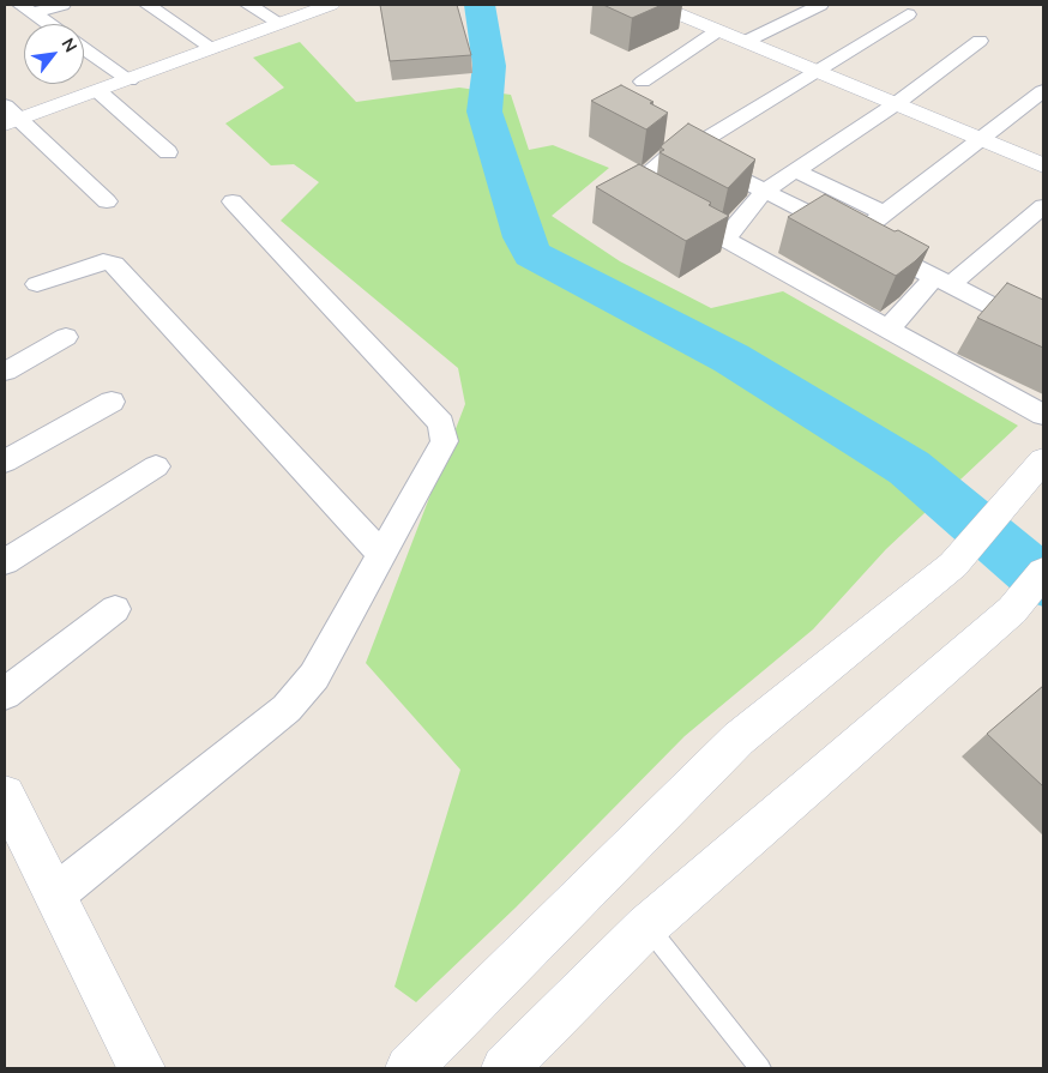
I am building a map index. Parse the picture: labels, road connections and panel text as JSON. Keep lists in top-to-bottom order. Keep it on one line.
{"north":"top right"}
